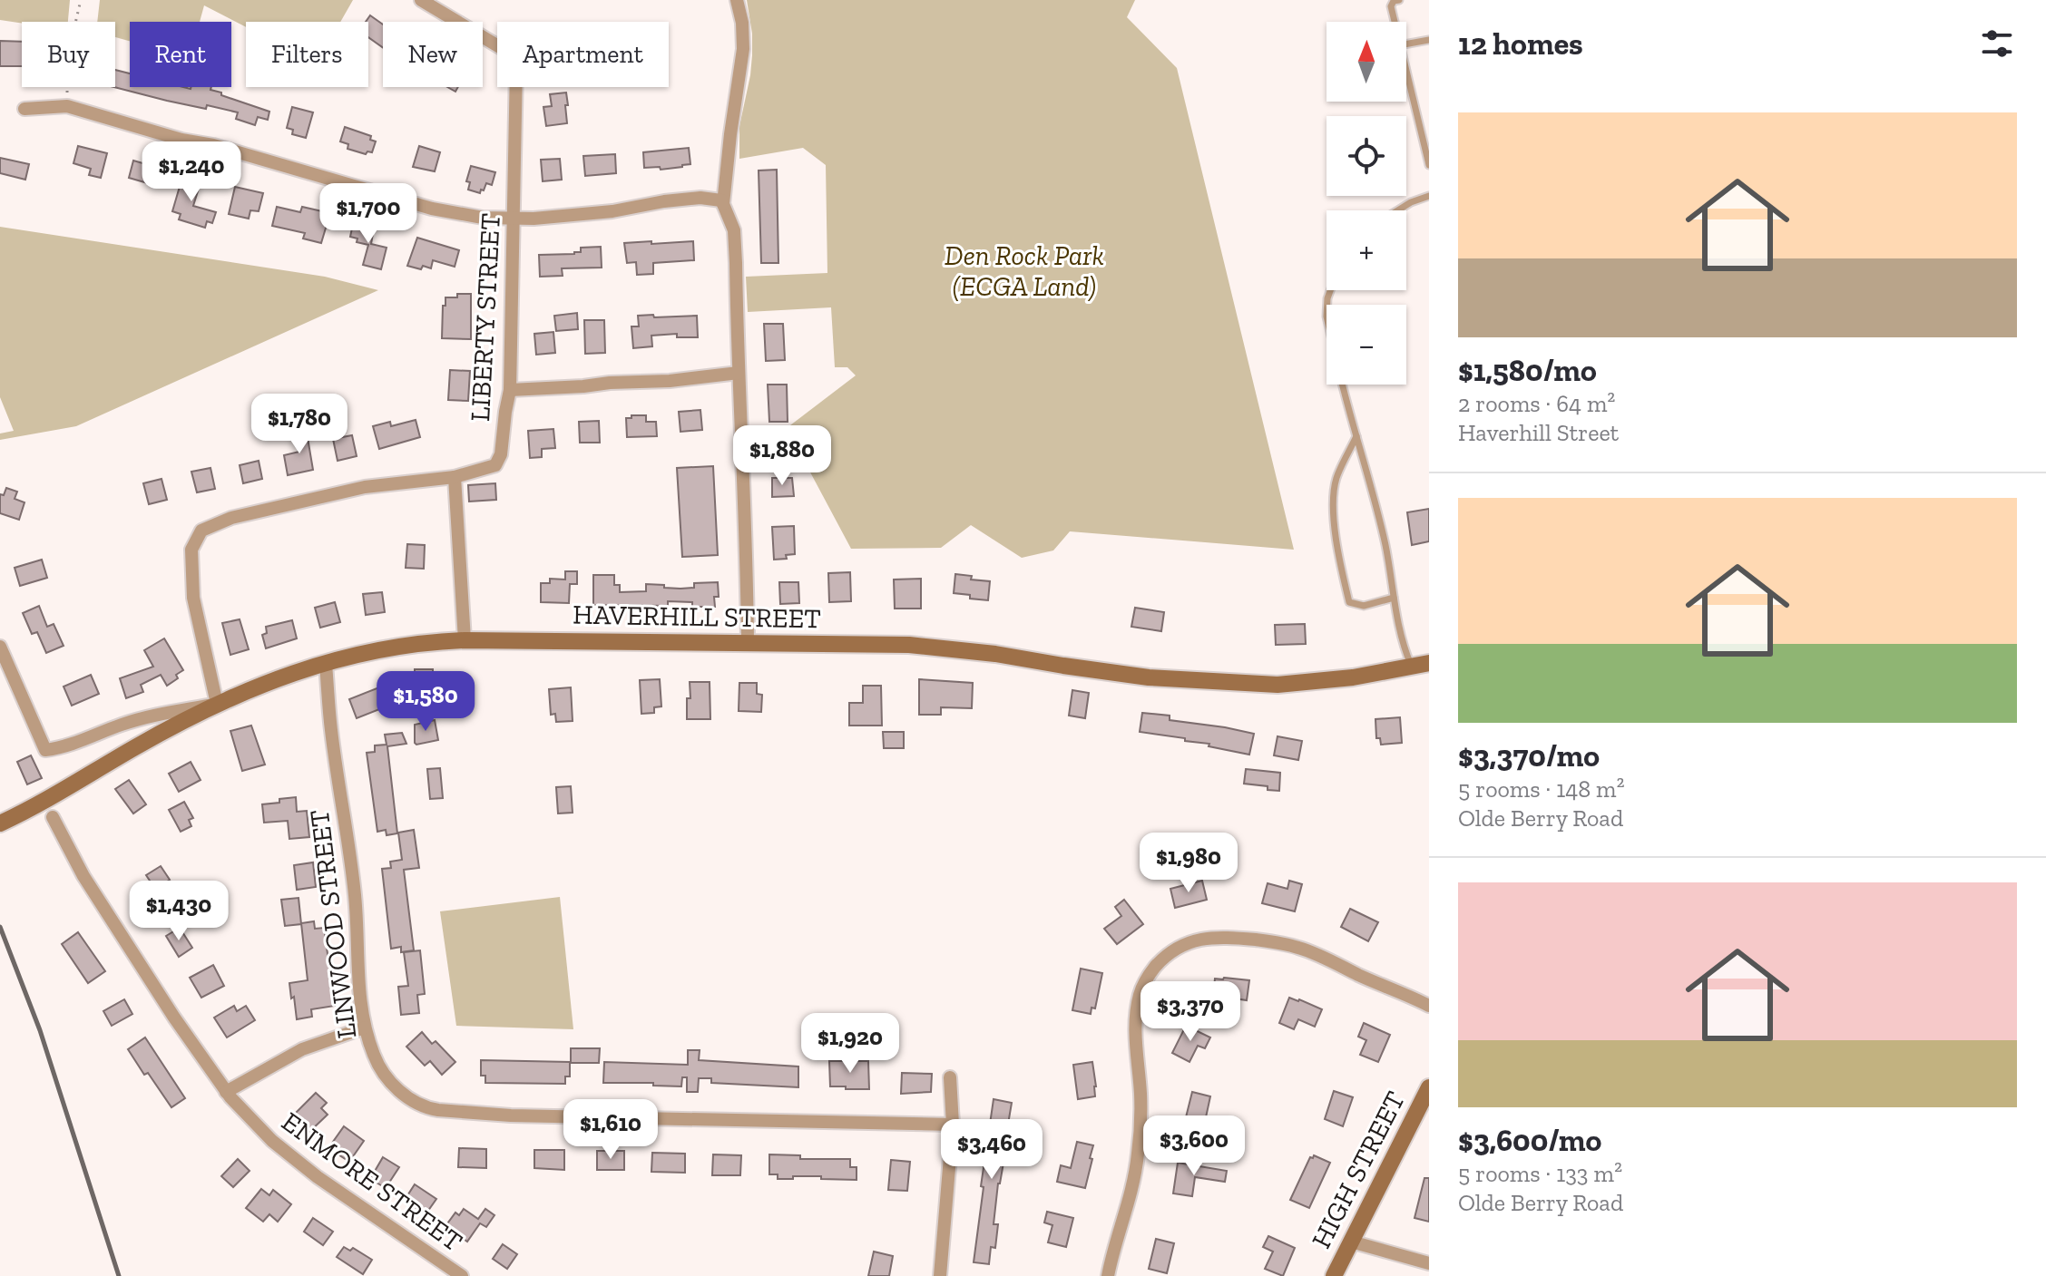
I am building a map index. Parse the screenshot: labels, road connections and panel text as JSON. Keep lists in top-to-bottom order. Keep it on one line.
{"streets":{"main road":["HAVERHILL STREET","HIGH STREET"],"street":["LIBERTY STREET","LINWOOD STREET","ENMORE STREET"]},"crossings":[["HAVERHILL STREET","LINWOOD STREET"]],"parks":["Den Rock Park (ECGA Land)"],"north":"top","page":{"heading":"12 homes","map_buttons":["+","−"],"chip":["Buy","Rent","Filters","New","Apartment"],"list":[{"name":"$1,580/mo","note":"2 rooms · 64 m² · Haverhill Street"},{"name":"$3,370/mo","note":"5 rooms · 148 m² · Olde Berry Road"},{"name":"$3,600/mo","note":"5 rooms · 133 m² · Olde Berry Road"}],"price":["$1,240","$1,700","$1,780","$1,880","$1,580","$1,980","$1,430","$3,370","$1,920","$1,610","$3,600","$3,460"]}}
